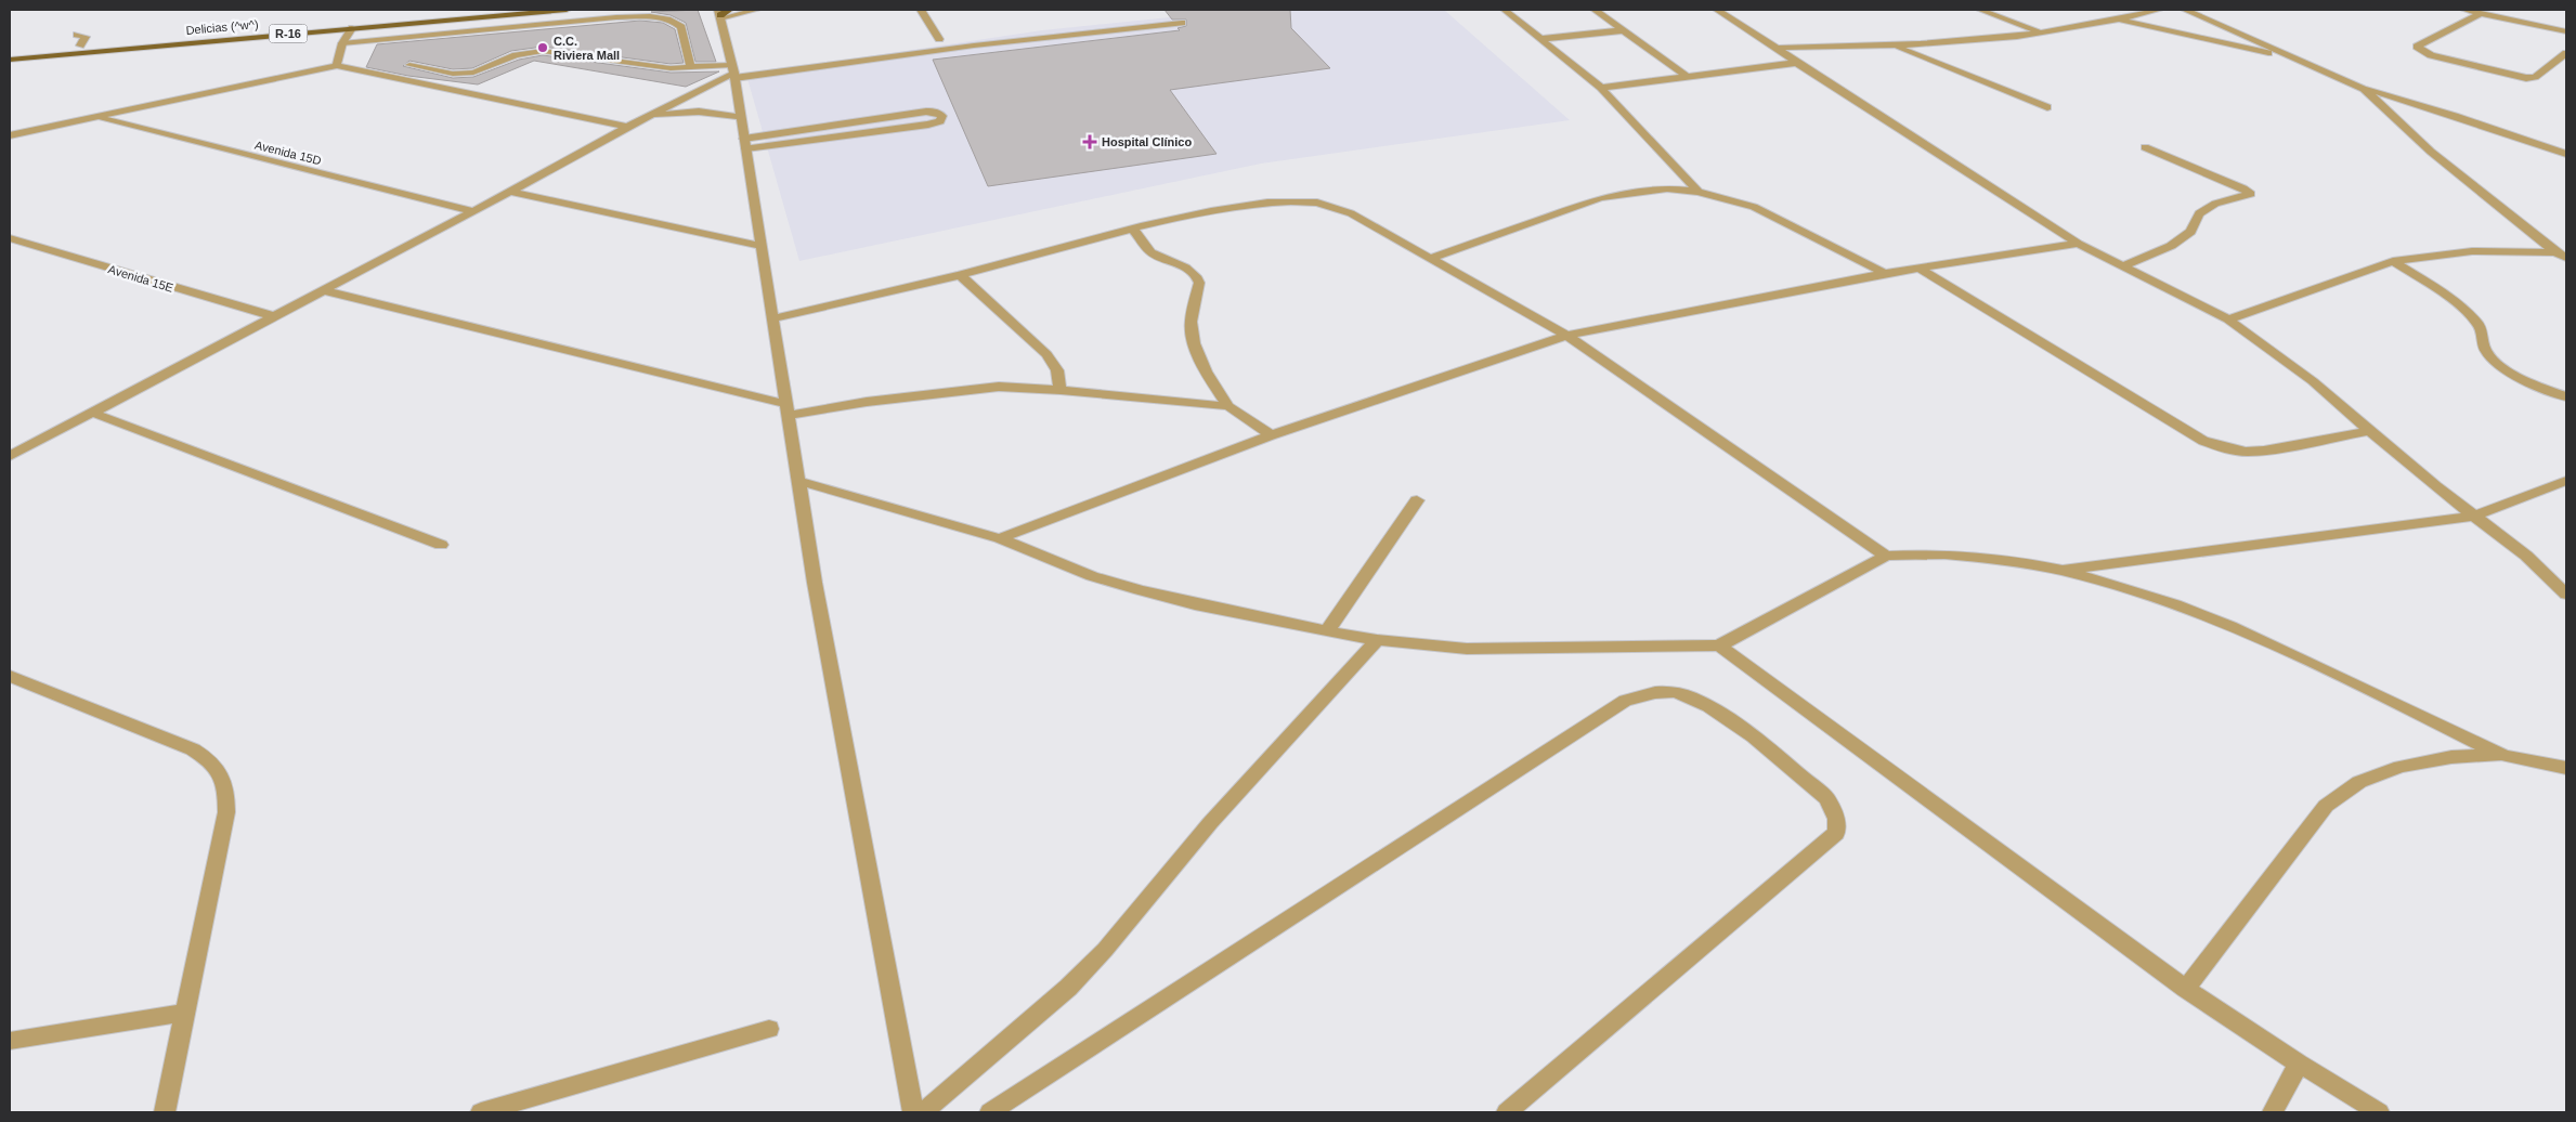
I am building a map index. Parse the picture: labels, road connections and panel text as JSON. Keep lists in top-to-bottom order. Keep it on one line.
{"streets":{"main road":["Delicias (^w^)","R-16"],"street":["Avenida 15D","Avenida 15E"]},"places":{"other":["C.C. Riviera Mall"],"health":["Hospital Clínico"]}}
